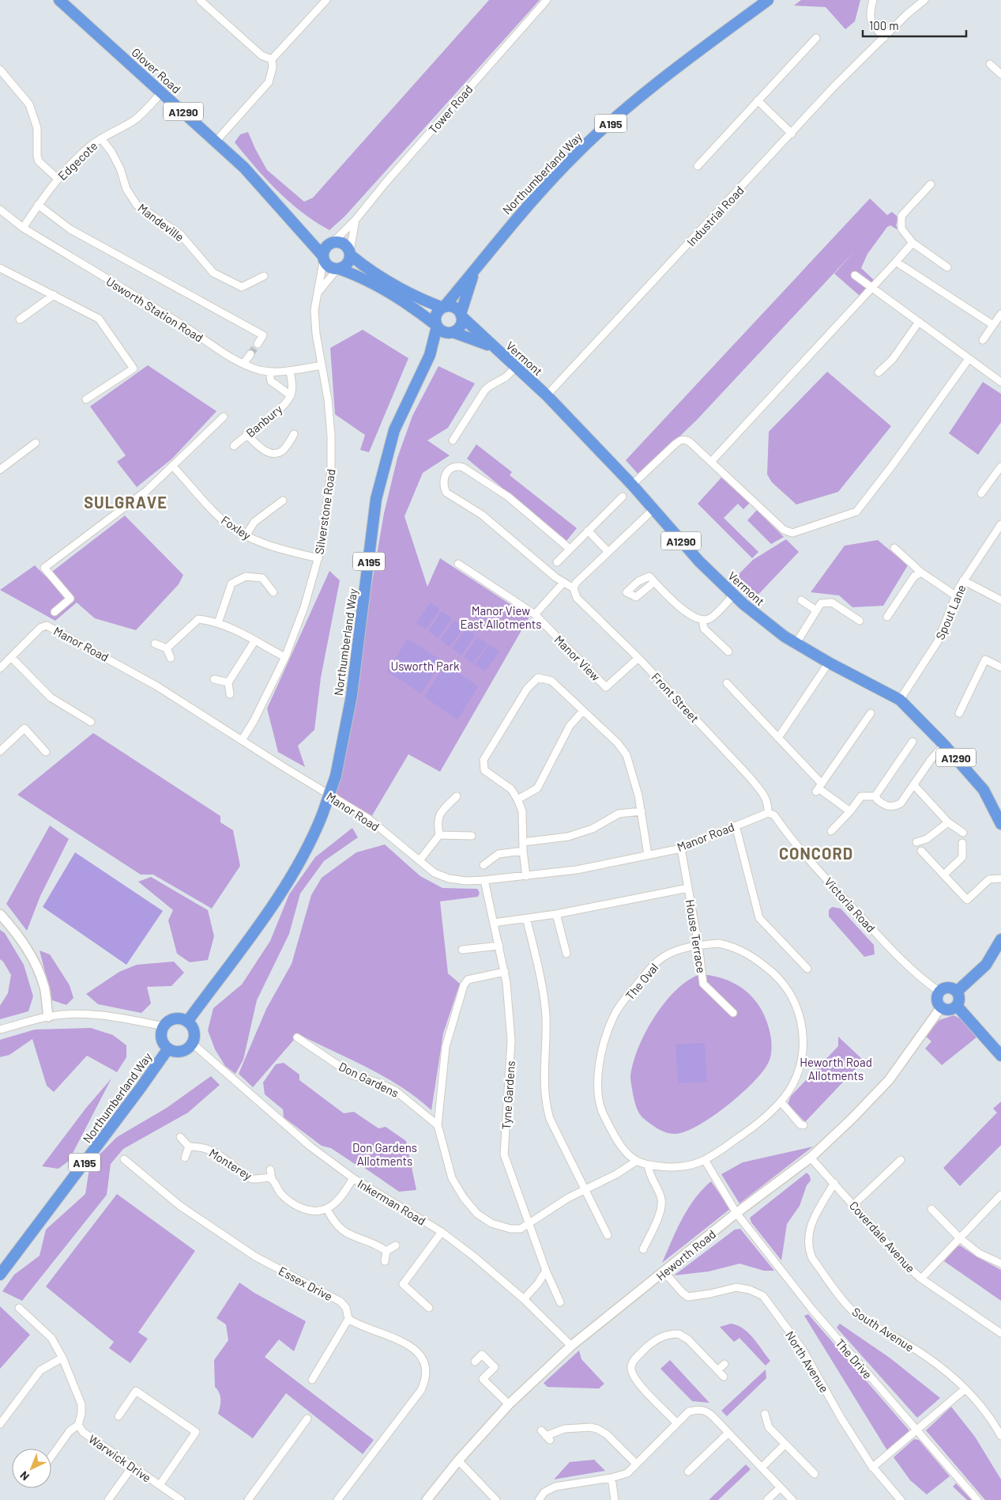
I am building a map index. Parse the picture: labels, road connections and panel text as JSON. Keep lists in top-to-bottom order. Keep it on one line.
{"streets":{"main road":["Glover Road","A1290","A195","Northumberland Way","Vermont"],"street":["Tower Road","Edgecote","Industrial Road","Mandeville","Usworth Station Road","Banbury","Silverstone Road","Foxley","Spout Lane","Manor Road","Manor View","Front Street","Victoria Road","House Terrace","The Oval","Don Gardens","Tyne Gardens","Monterey","Inkerman Road","Coverdale Avenue","Heworth Road","Essex Drive","South Avenue","The Drive","North Avenue","Warwick Drive"]},"crossings":[["Glover Road","Tower Road"],["Glover Road","A1290"],["Glover Road","Edgecote"],["Glover Road","Silverstone Road"],["Tower Road","A1290"],["Tower Road","Silverstone Road"],["A1290","A195"],["A1290","Northumberland Way"],["A1290","Vermont"],["A1290","Silverstone Road"],["A195","Northumberland Way"],["A195","Vermont"],["Edgecote","Mandeville"],["Edgecote","Usworth Station Road"],["Northumberland Way","Vermont"],["Northumberland Way","Inkerman Road"],["Industrial Road","Vermont"],["Usworth Station Road","Banbury"],["Usworth Station Road","Silverstone Road"],["Vermont","Spout Lane"],["Silverstone Road","Foxley"],["Silverstone Road","Manor Road"],["Manor Road","Front Street"],["Manor Road","Victoria Road"],["Manor Road","House Terrace"],["Manor Road","Tyne Gardens"],["Manor View","Front Street"],["Front Street","Victoria Road"],["Victoria Road","Heworth Road"],["House Terrace","The Oval"],["The Oval","The Drive"],["Inkerman Road","Heworth Road"],["Coverdale Avenue","Heworth Road"],["Coverdale Avenue","South Avenue"],["Heworth Road","The Drive"],["Heworth Road","North Avenue"]],"districts":["SULGRAVE","CONCORD"],"parks":["Manor View East Allotments","Usworth Park","Heworth Road Allotments","Don Gardens Allotments"],"scale_bar":"100 m","north":"bottom left"}
